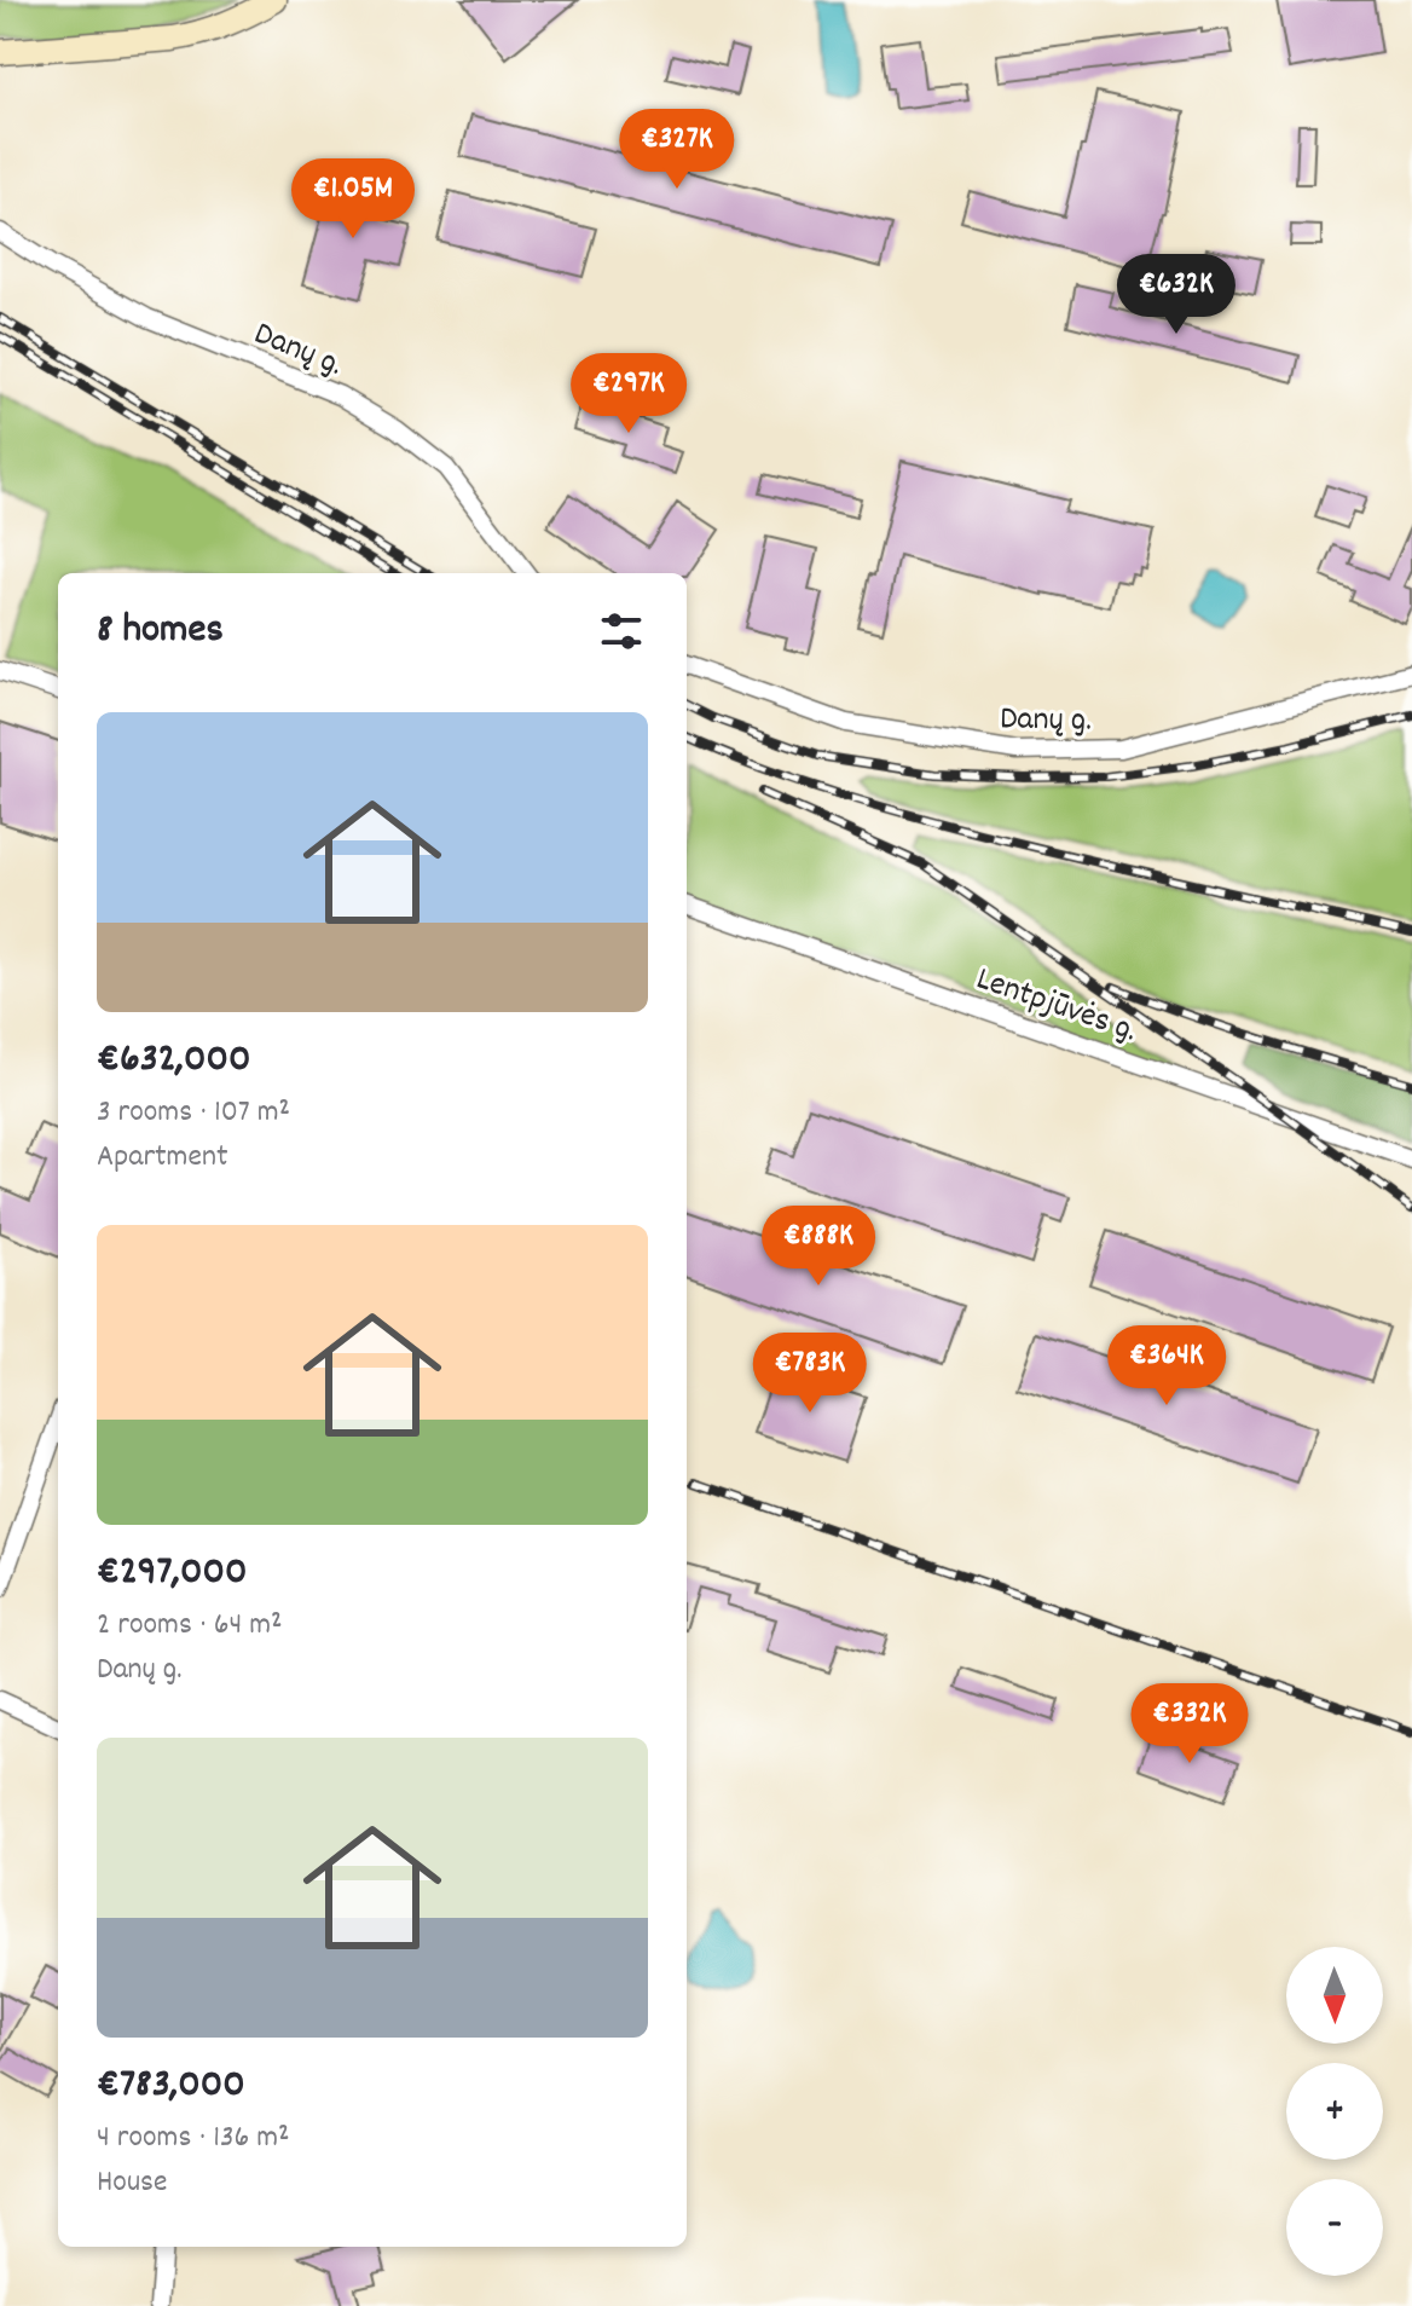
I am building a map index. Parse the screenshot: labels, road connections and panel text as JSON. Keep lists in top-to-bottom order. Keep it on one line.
{"streets":{"street":["Danų g.","Lentpjūvės g."]},"north":"bottom","page":{"price":["€327K","€1.05M","€632K","€297K","€888K","€364K","€783K","€332K"],"heading":"8 homes","list":[{"name":"€632,000","note":"3 rooms · 107 m² · Apartment"},{"name":"€297,000","note":"2 rooms · 64 m² · Danų g."},{"name":"€783,000","note":"4 rooms · 136 m² · House"}],"map_buttons":["+","−"]}}
